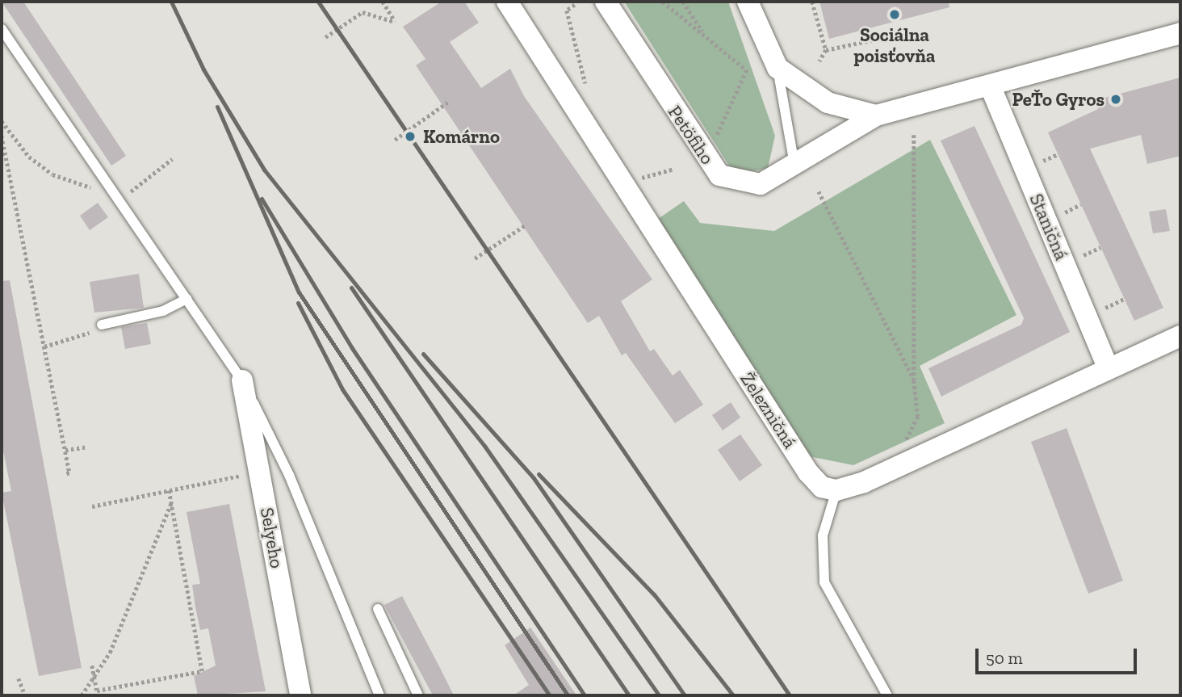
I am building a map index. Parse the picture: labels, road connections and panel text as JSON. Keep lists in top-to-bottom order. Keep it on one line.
{"streets":{"street":["Petöfiho","Staničná","Železničná","Selyeho"]},"crossings":[["Petöfiho","Staničná"]],"places":["Sociálna poisťovňa","PeŤo Gyros","Komárno"],"scale_bar":"50 m"}
